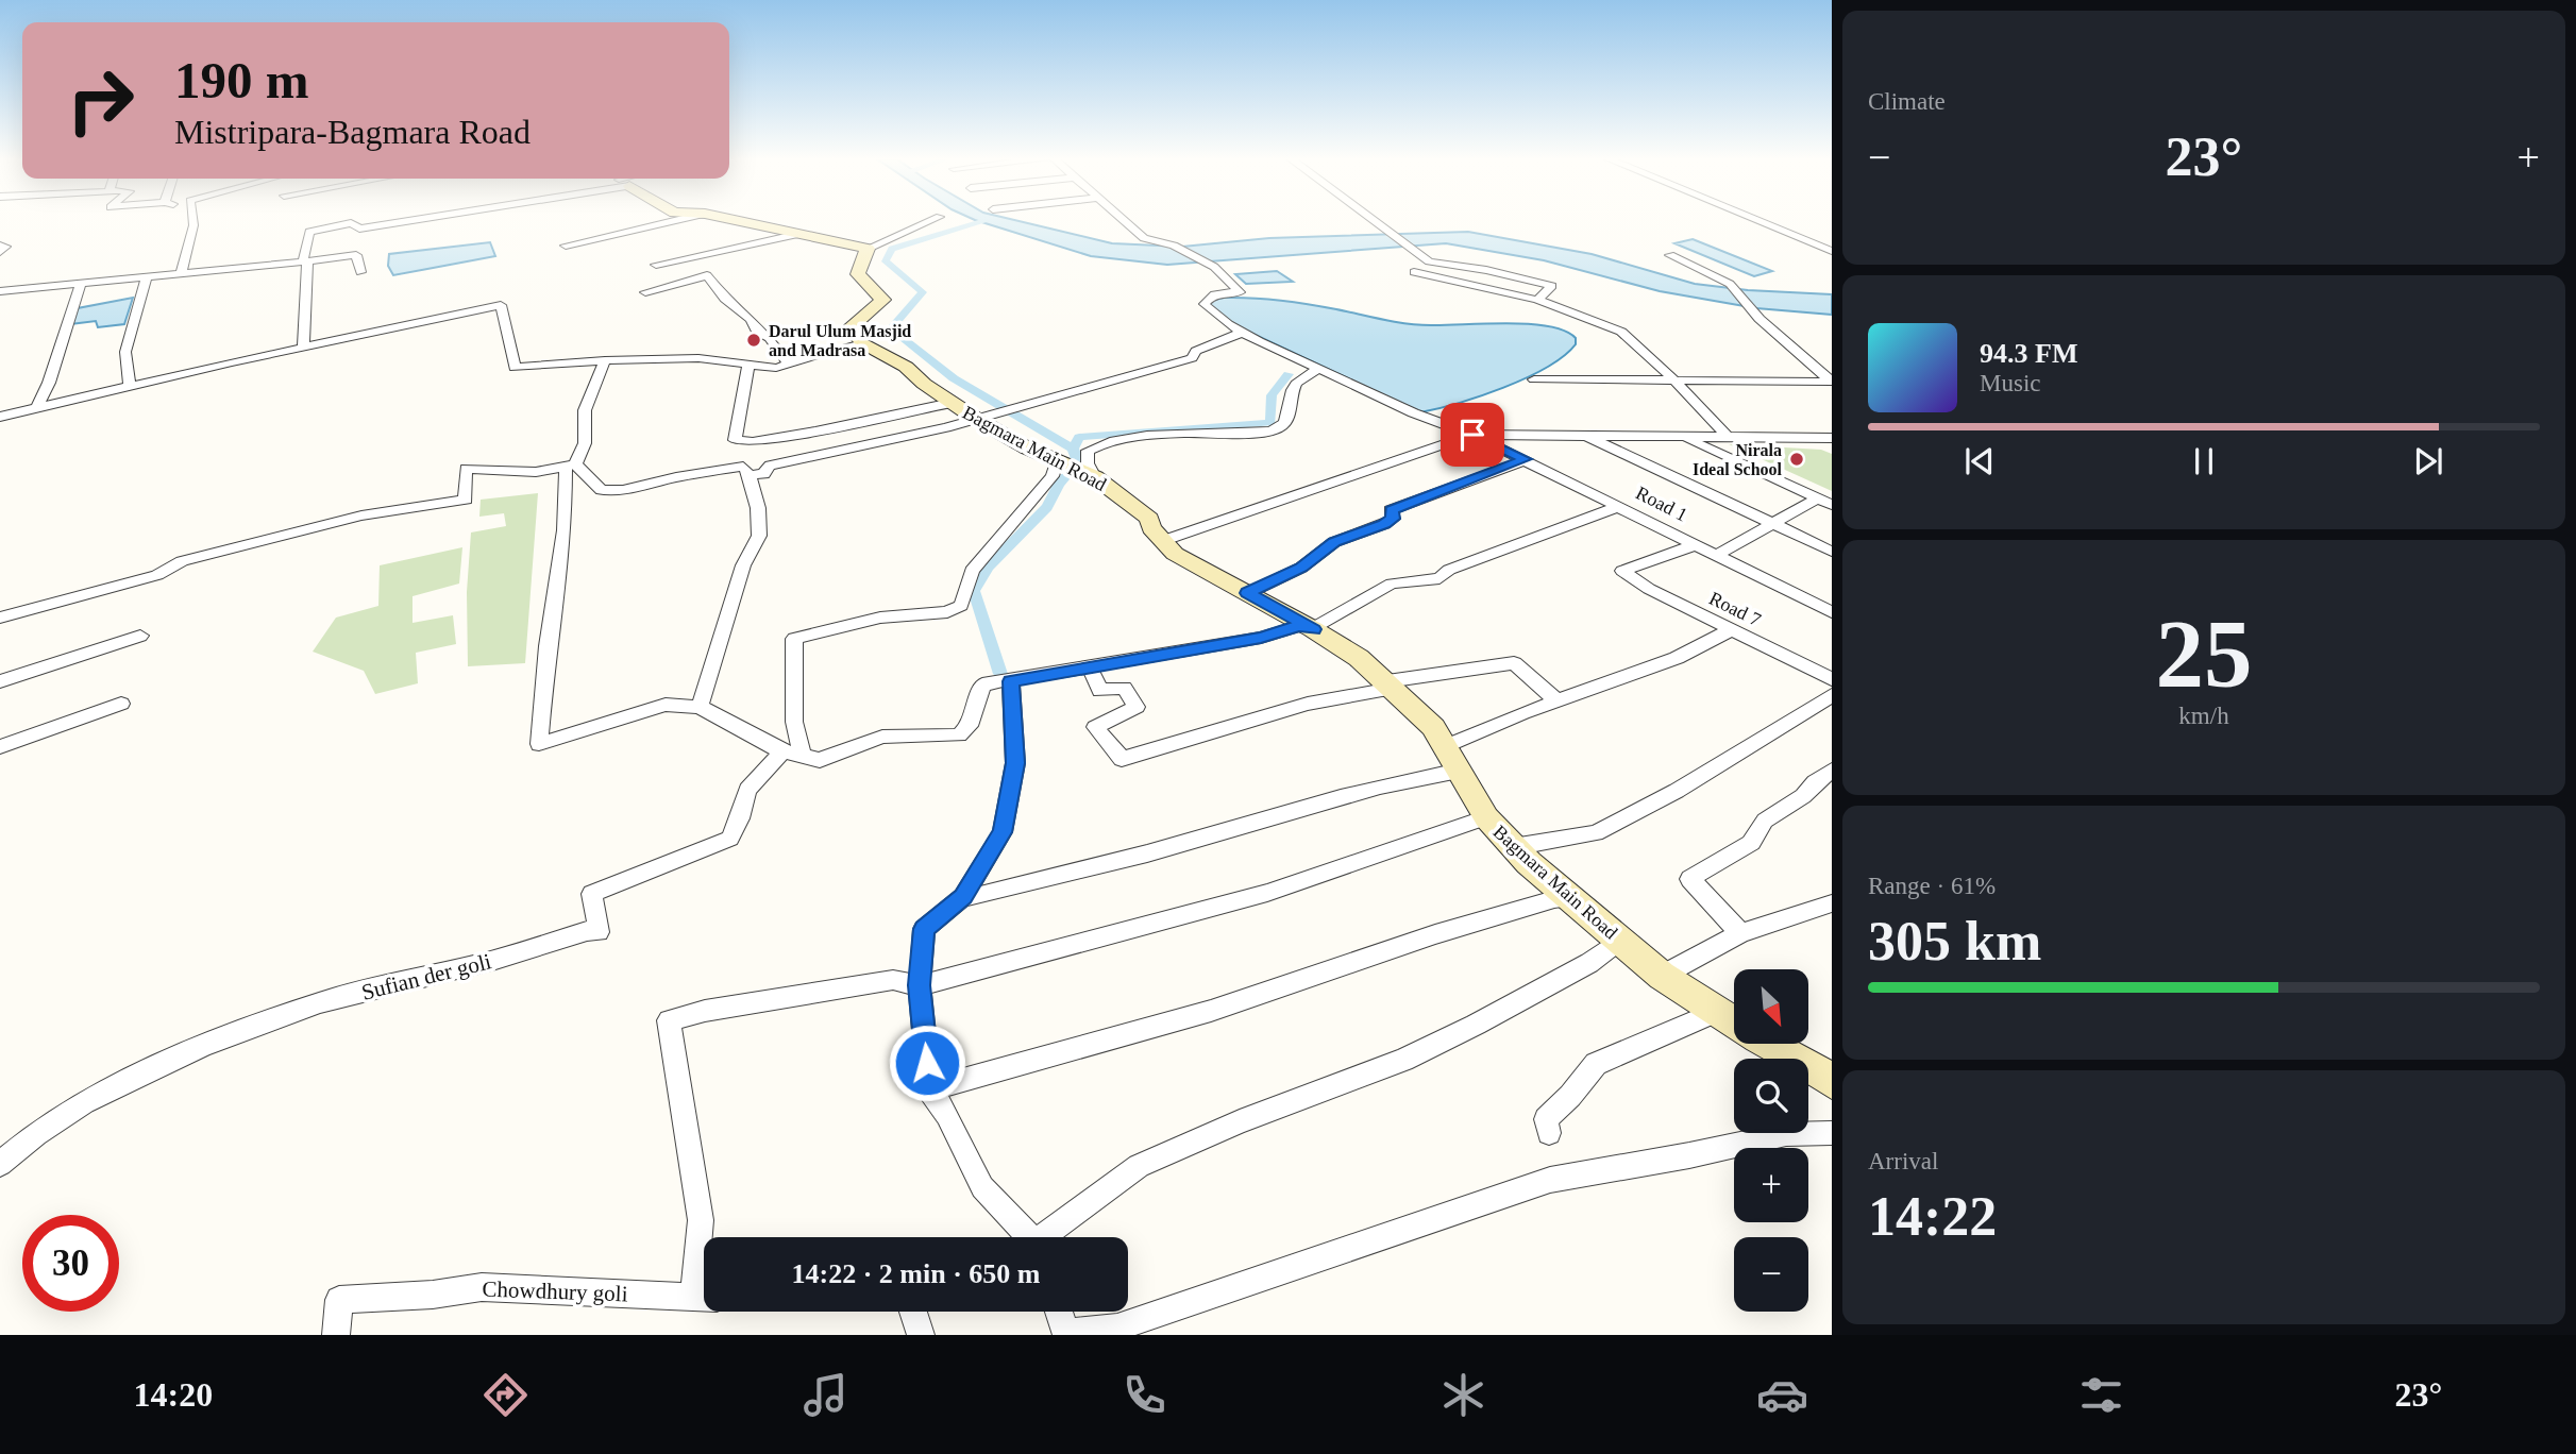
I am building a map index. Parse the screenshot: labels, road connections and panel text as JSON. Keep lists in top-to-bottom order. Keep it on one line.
{"streets":{"street":["Bagmara Main Road","Road 1","Road 7","Sufian der goli","Chowdhury goli"]},"crossings":[["Road 1","Road 7"]],"places":["Darul Ulum Masjid and Madrasa","Nirala Ideal School"],"north":"bottom right","page":{"tile":["Climate",["25","km/h"],["Range · 61%","305 km"],["Arrival","14:22"]],"turn":["190 m","Mistripara-Bagmara Road"],"heat":["−","23°","+"],"song":["94.3 FM","Music"],"map_buttons":["+","−"],"limit":"30","trip":"14:22 · 2 min · 650 m","tabs":["14:20","23°"]}}
